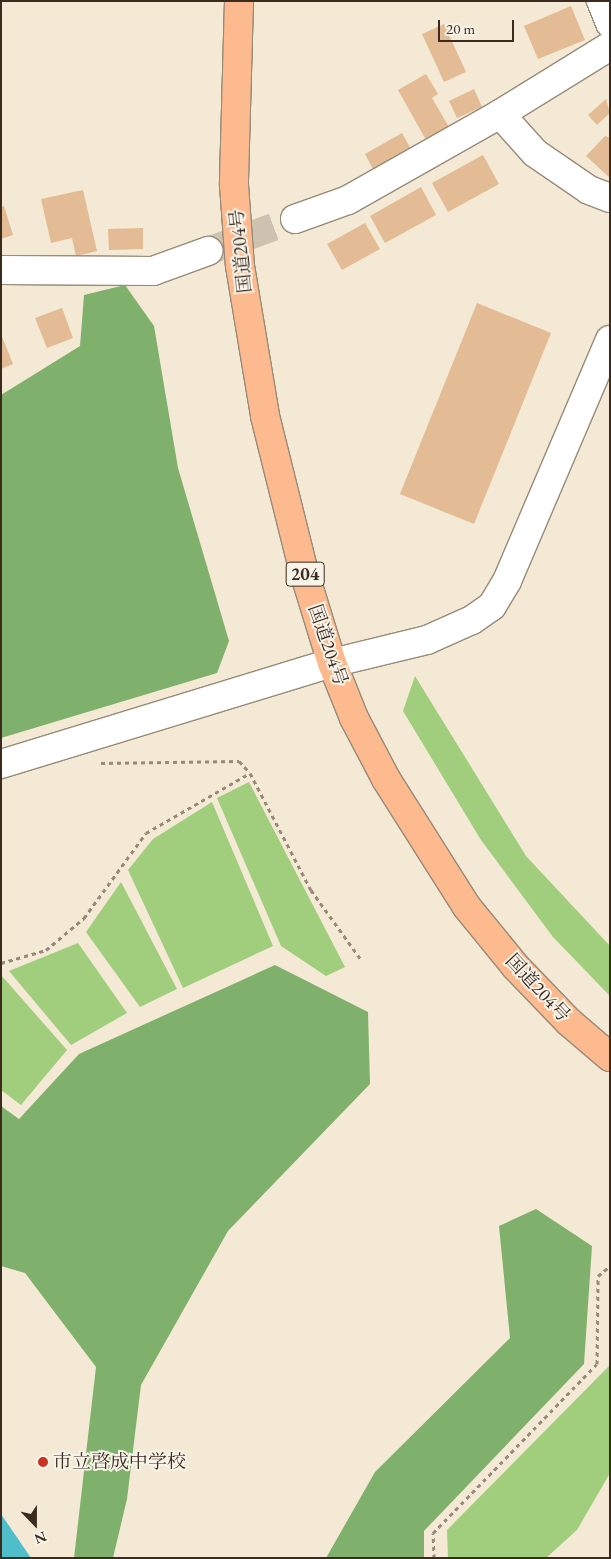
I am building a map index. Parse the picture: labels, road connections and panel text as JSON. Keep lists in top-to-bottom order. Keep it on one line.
{"streets":{"highway":["国道204号","204"]},"places":["市立啓成中学校"],"scale_bar":"20 m","north":"bottom"}
